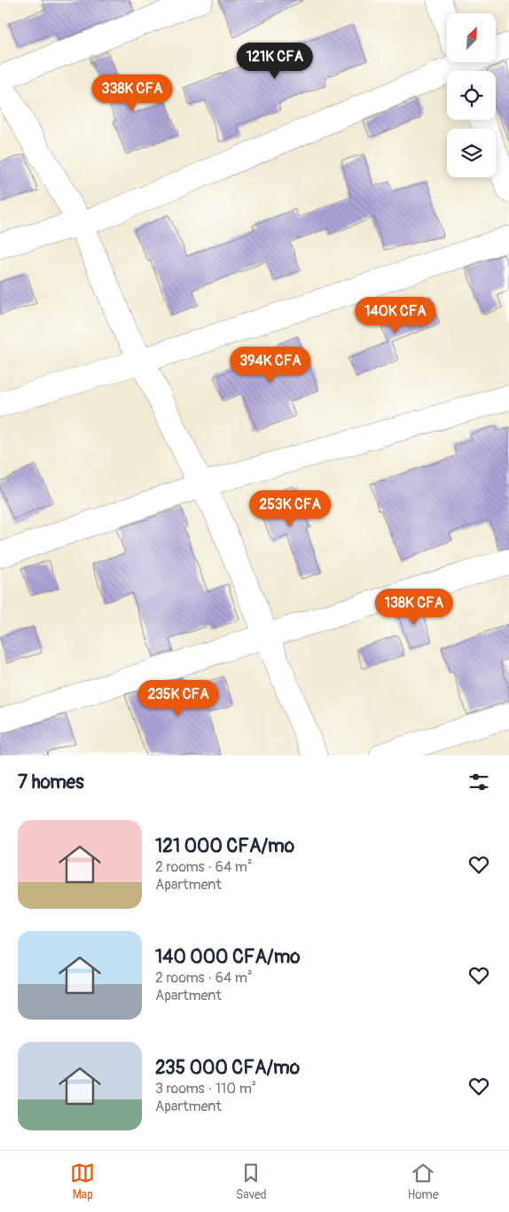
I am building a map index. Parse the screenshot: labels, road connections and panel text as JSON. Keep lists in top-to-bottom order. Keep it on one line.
{"north":"top right","page":{"price":["121K CFA","338K CFA","140K CFA","394K CFA","253K CFA","138K CFA","235K CFA"],"heading":"7 homes","list":[{"name":"121 000 CFA/mo","note":"2 rooms · 64 m² · Apartment"},{"name":"140 000 CFA/mo","note":"2 rooms · 64 m² · Apartment"},{"name":"235 000 CFA/mo","note":"3 rooms · 110 m² · Apartment"}],"tabs":["Map","Saved","Home"]}}
